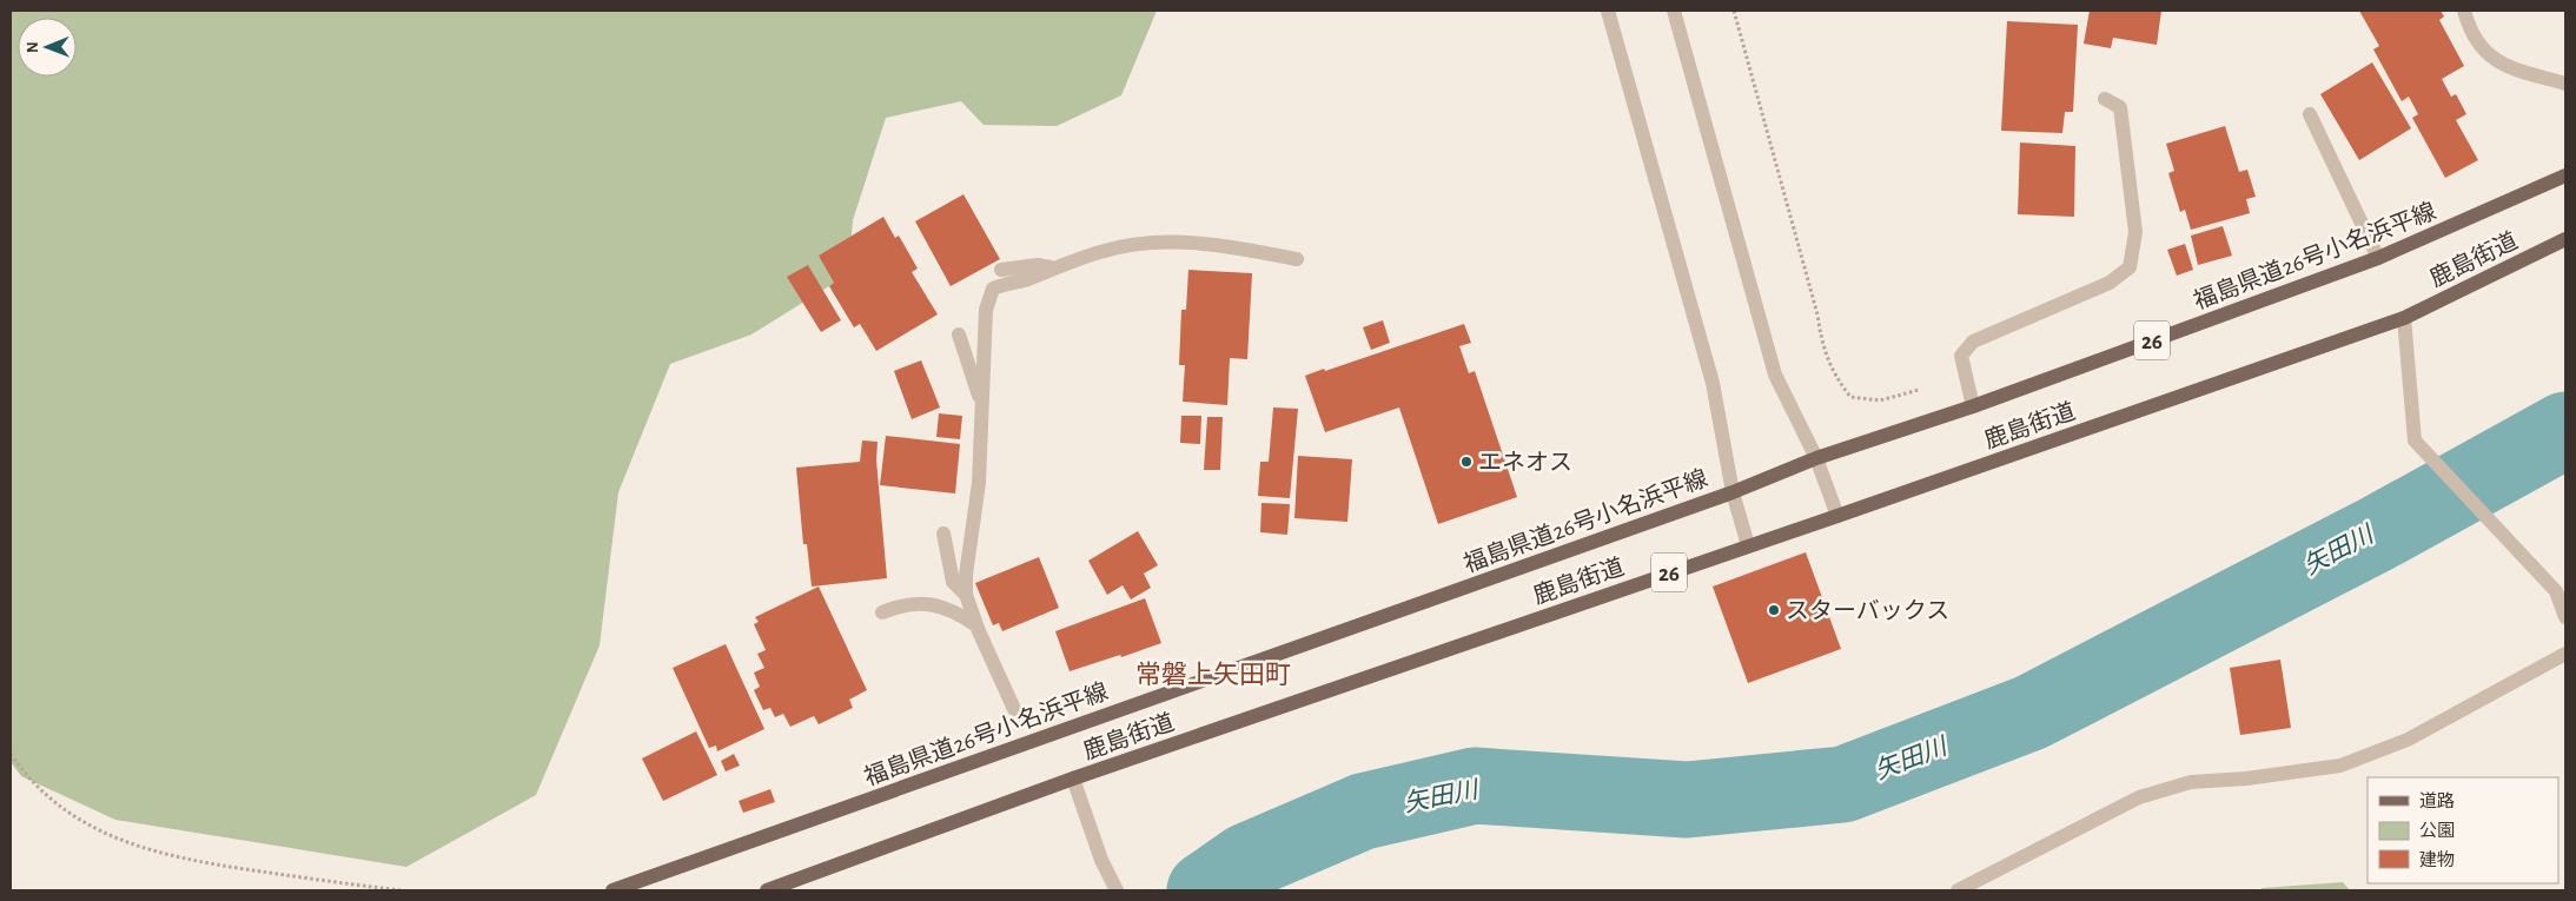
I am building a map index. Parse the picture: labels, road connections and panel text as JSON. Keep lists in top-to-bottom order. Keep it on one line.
{"streets":{"main road":["福島県道26号小名浜平線","鹿島街道","26"]},"districts":["常磐上矢田町"],"water":["矢田川"],"places":["エネオス","スターバックス"],"legend":["道路","公園","建物"],"north":"left"}
